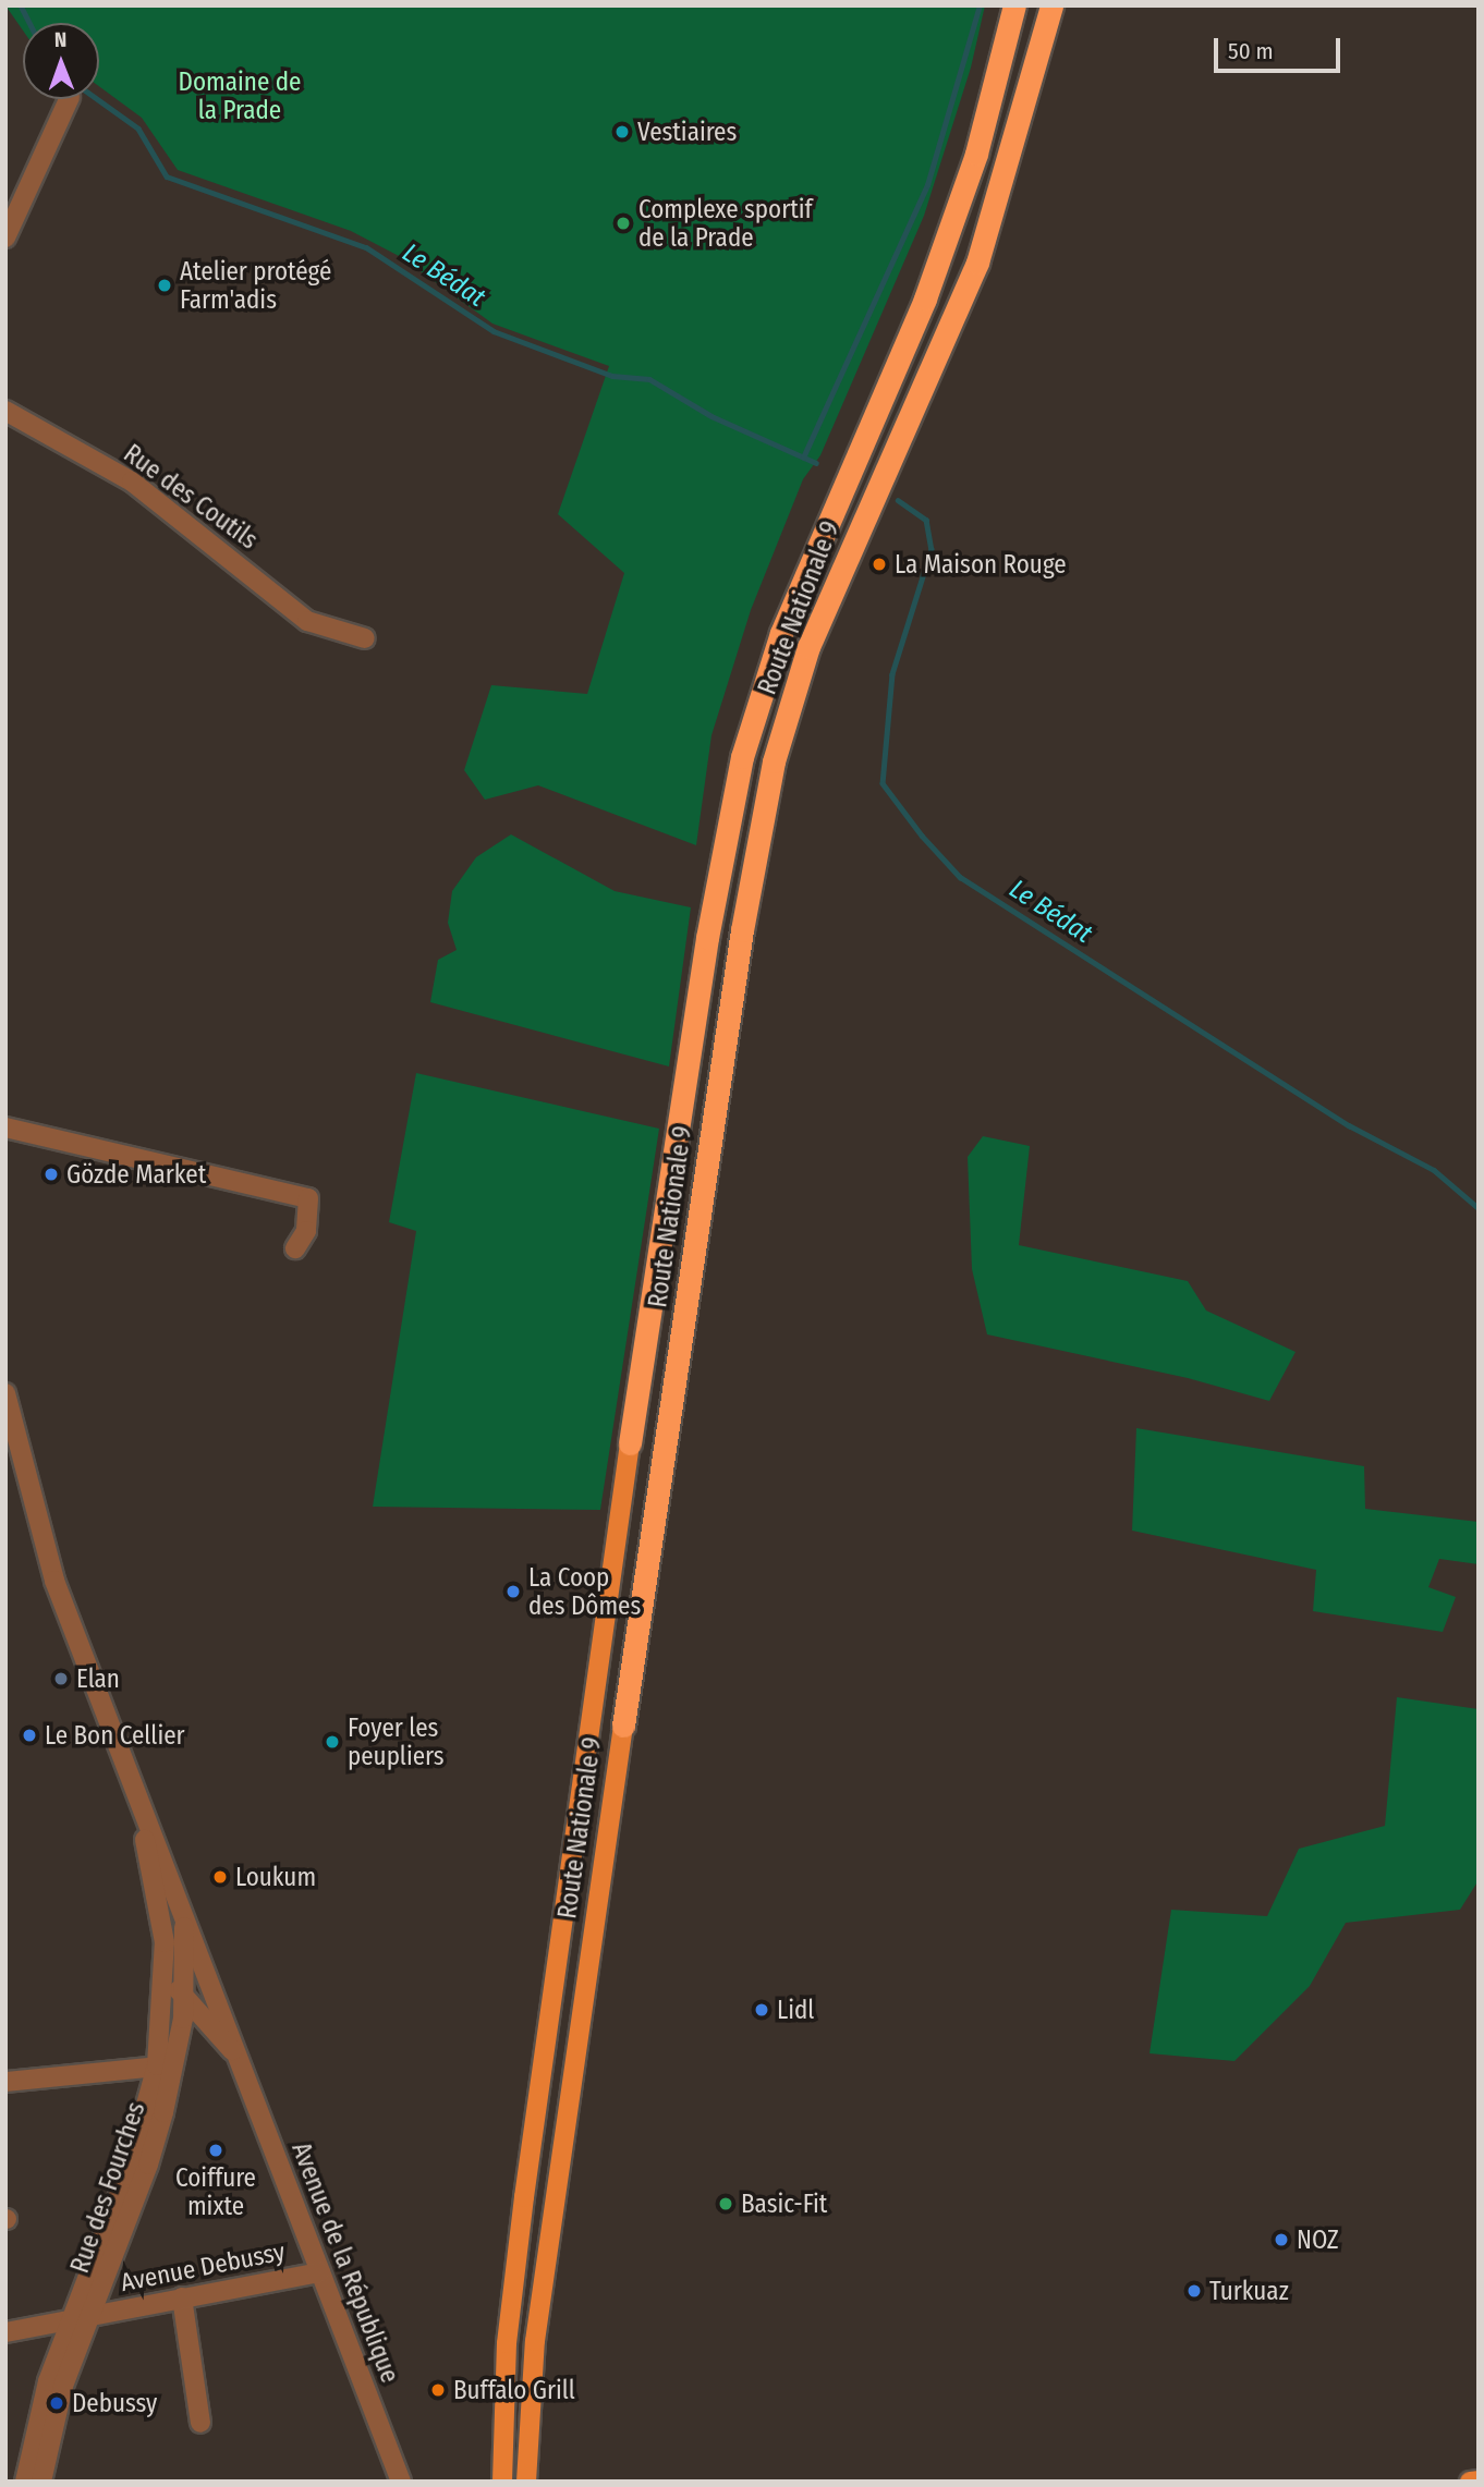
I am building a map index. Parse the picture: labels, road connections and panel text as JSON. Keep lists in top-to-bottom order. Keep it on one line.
{"streets":{"highway":["Route Nationale 9"],"street":["Rue des Coutils","Rue des Fourches","Avenue de la République","Avenue Debussy"]},"crossings":[["Rue des Fourches","Avenue de la République"],["Rue des Fourches","Avenue Debussy"],["Avenue de la République","Avenue Debussy"]],"water":["Le Bédat"],"parks":["Domaine de la Prade"],"places":["Vestiaires","Complexe sportif de la Prade","Atelier protégé Farm'adis","La Maison Rouge","Gözde Market","La Coop des Dômes","Elan","Le Bon Cellier","Foyer les peupliers","Loukum","Lidl","Coiffure mixte","Basic-Fit","NOZ","Turkuaz","Buffalo Grill","Debussy"],"scale_bar":"50 m","north":"top"}
